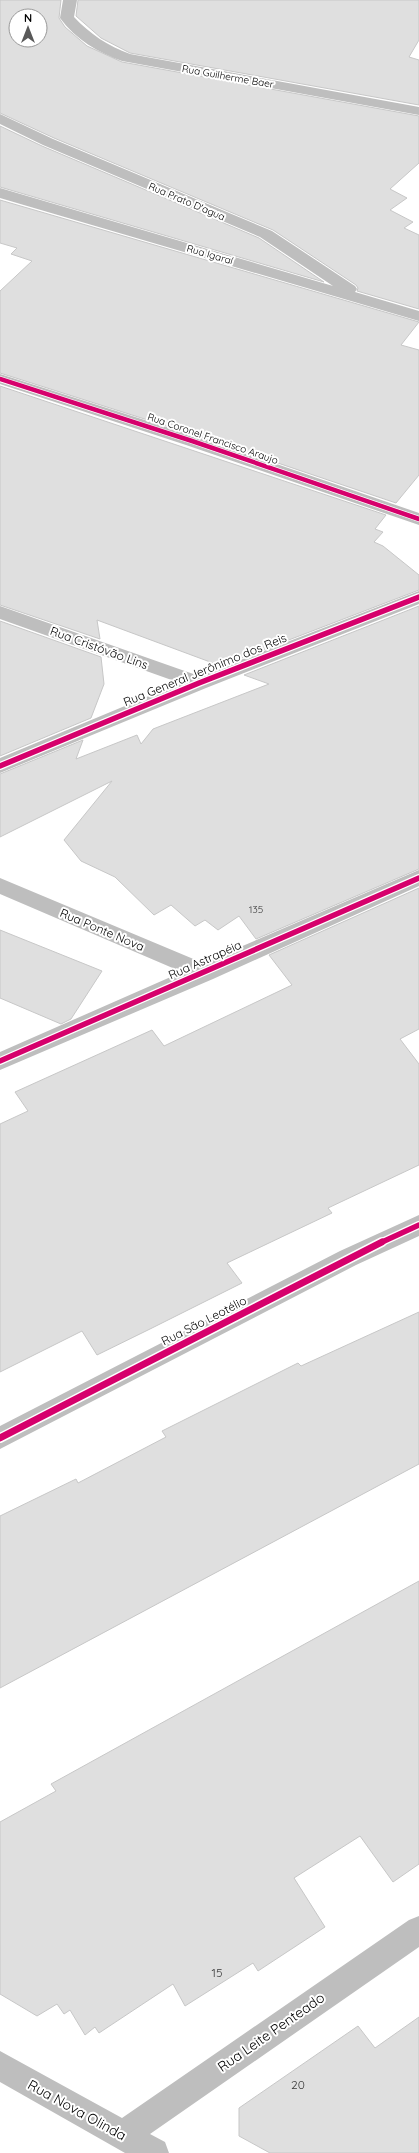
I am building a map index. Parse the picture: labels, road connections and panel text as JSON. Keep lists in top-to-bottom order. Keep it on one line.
{"streets":{"street":["Rua Guilherme Baer","Rua Prato D'agua","Rua Igaraí","Rua Coronel Francisco Araujo","Rua Cristóvão Lins","Rua General Jerônimo dos Reis","Rua Ponte Nova","Rua Astrapéia","Rua São Leotélio","Rua Leite Penteado","Rua Nova Olinda"]},"crossings":[["Rua Prato D'agua","Rua Igaraí"],["Rua Cristóvão Lins","Rua General Jerônimo dos Reis"],["Rua Ponte Nova","Rua Astrapéia"],["Rua Leite Penteado","Rua Nova Olinda"]],"house_numbers":["135","15","20"],"north":"top"}
